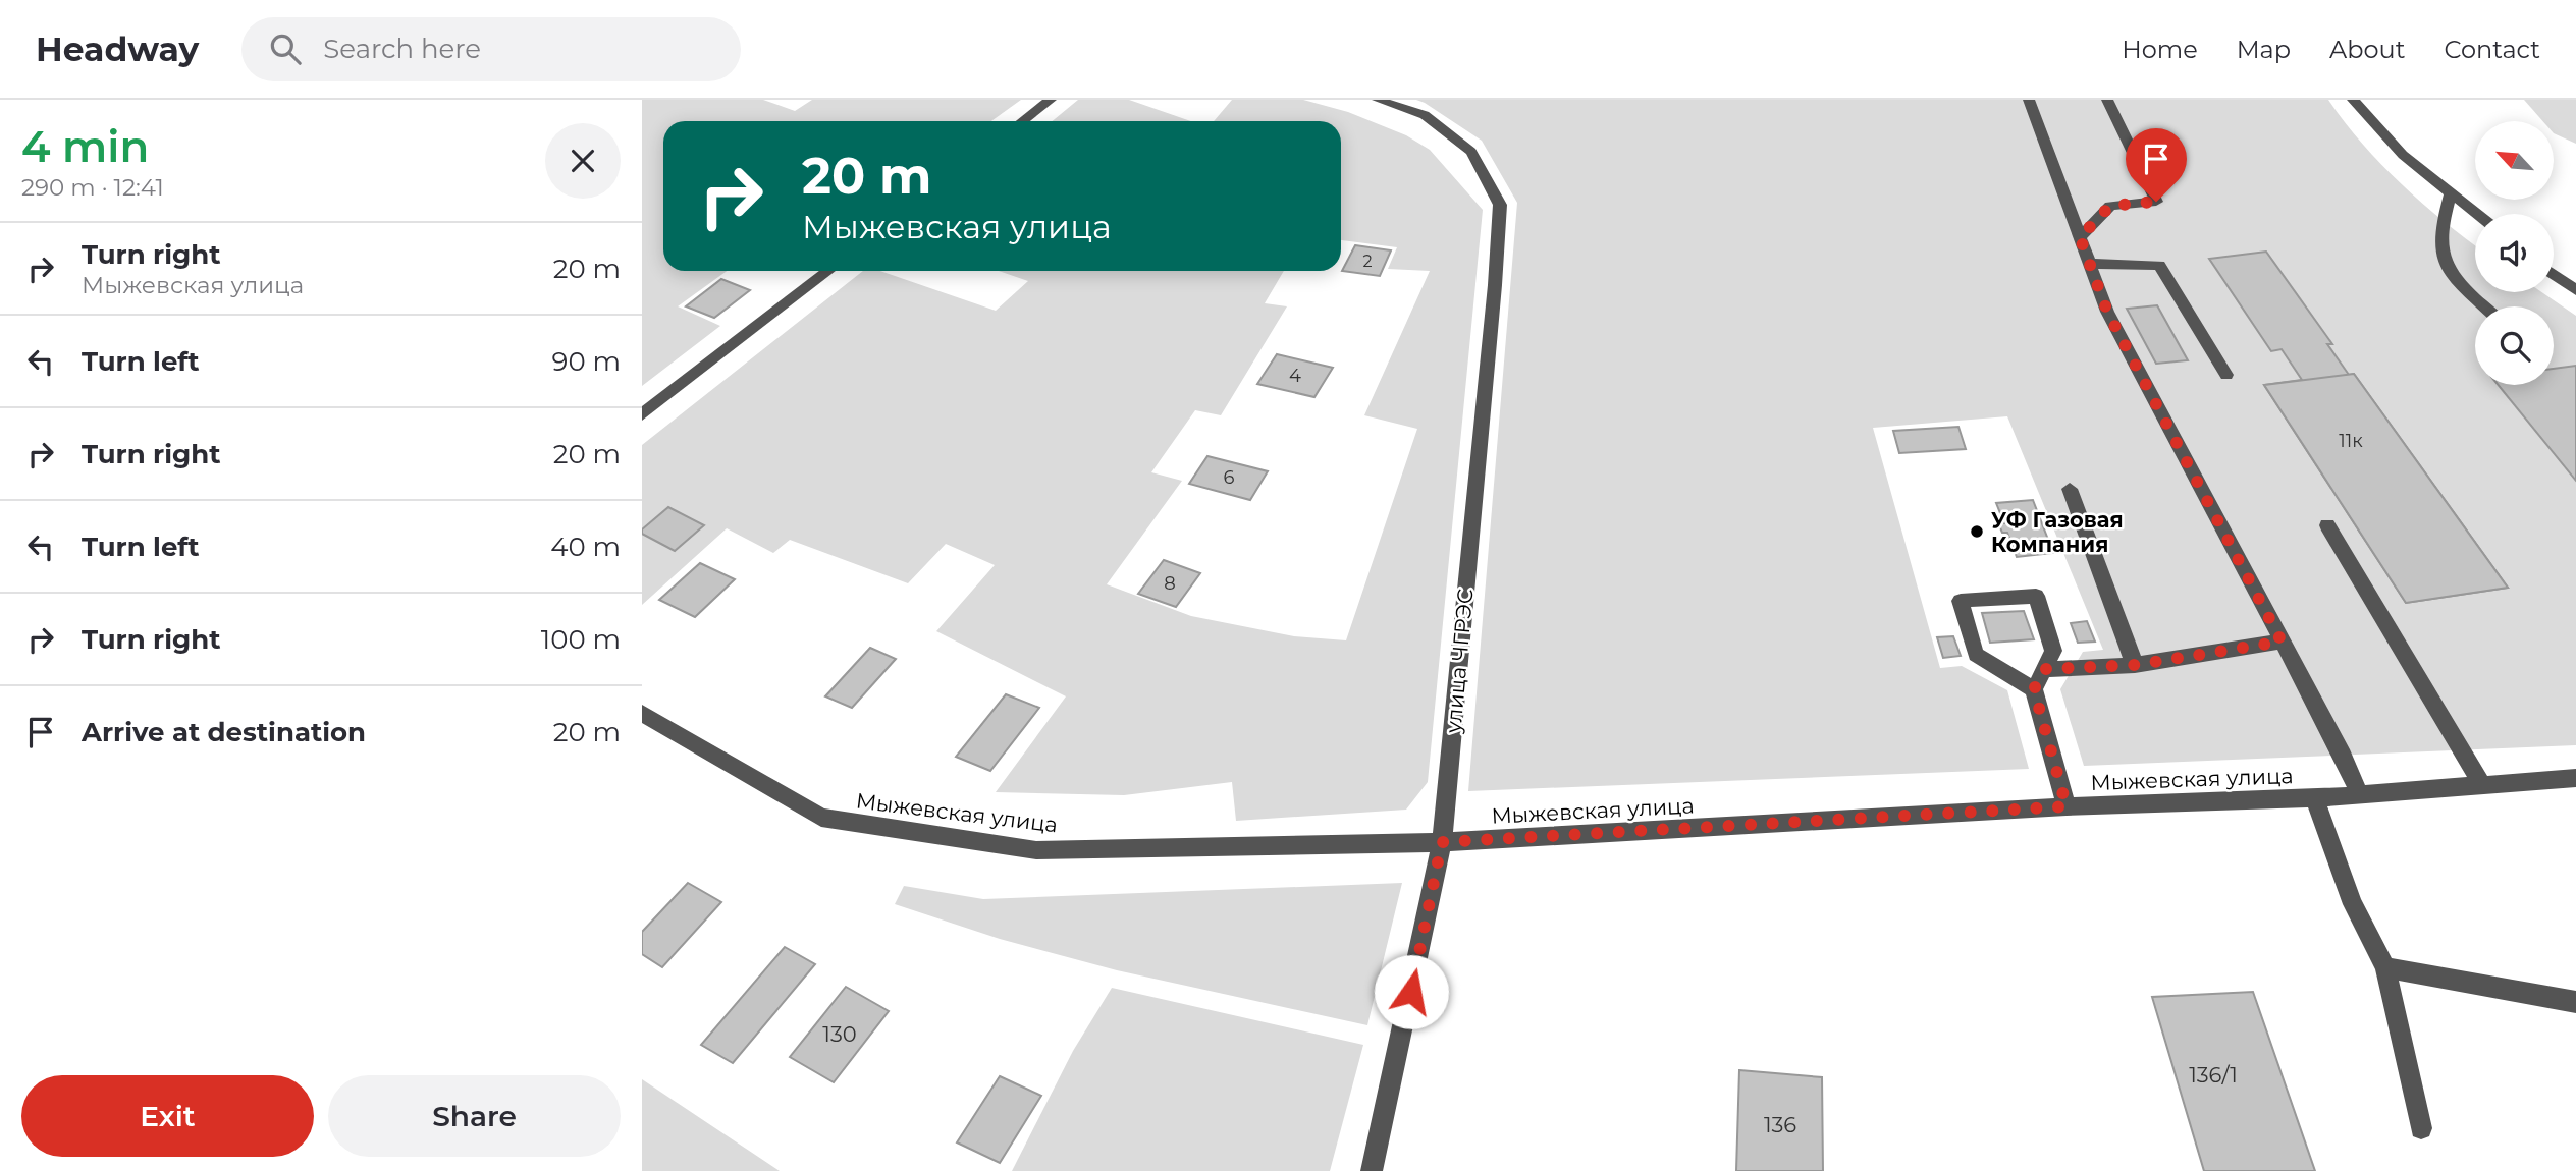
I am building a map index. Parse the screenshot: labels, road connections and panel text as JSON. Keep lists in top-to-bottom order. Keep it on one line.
{"streets":{"street":["улица ЧГРЭС","Мыжевская улица"]},"crossings":[["улица ЧГРЭС","Мыжевская улица"]],"places":["УФ Газовая Компания"],"house_numbers":["2","4","11к","6","8","130","136/1","136"],"north":"top left","page":{"header":"Headway","search":"Search here","nav":["Home","Map","About","Contact"],"heading":["4 min","290 m · 12:41"],"turn":["20 m","Мыжевская улица"],"list":[{"name":"Turn right","note":"Мыжевская улица","value":"20 m"},{"name":"Turn left","value":"90 m"},{"name":"Turn right","value":"20 m"},{"name":"Turn left","value":"40 m"},{"name":"Turn right","value":"100 m"},{"name":"Arrive at destination","value":"20 m"}],"buttons":["Exit","Share"]}}
